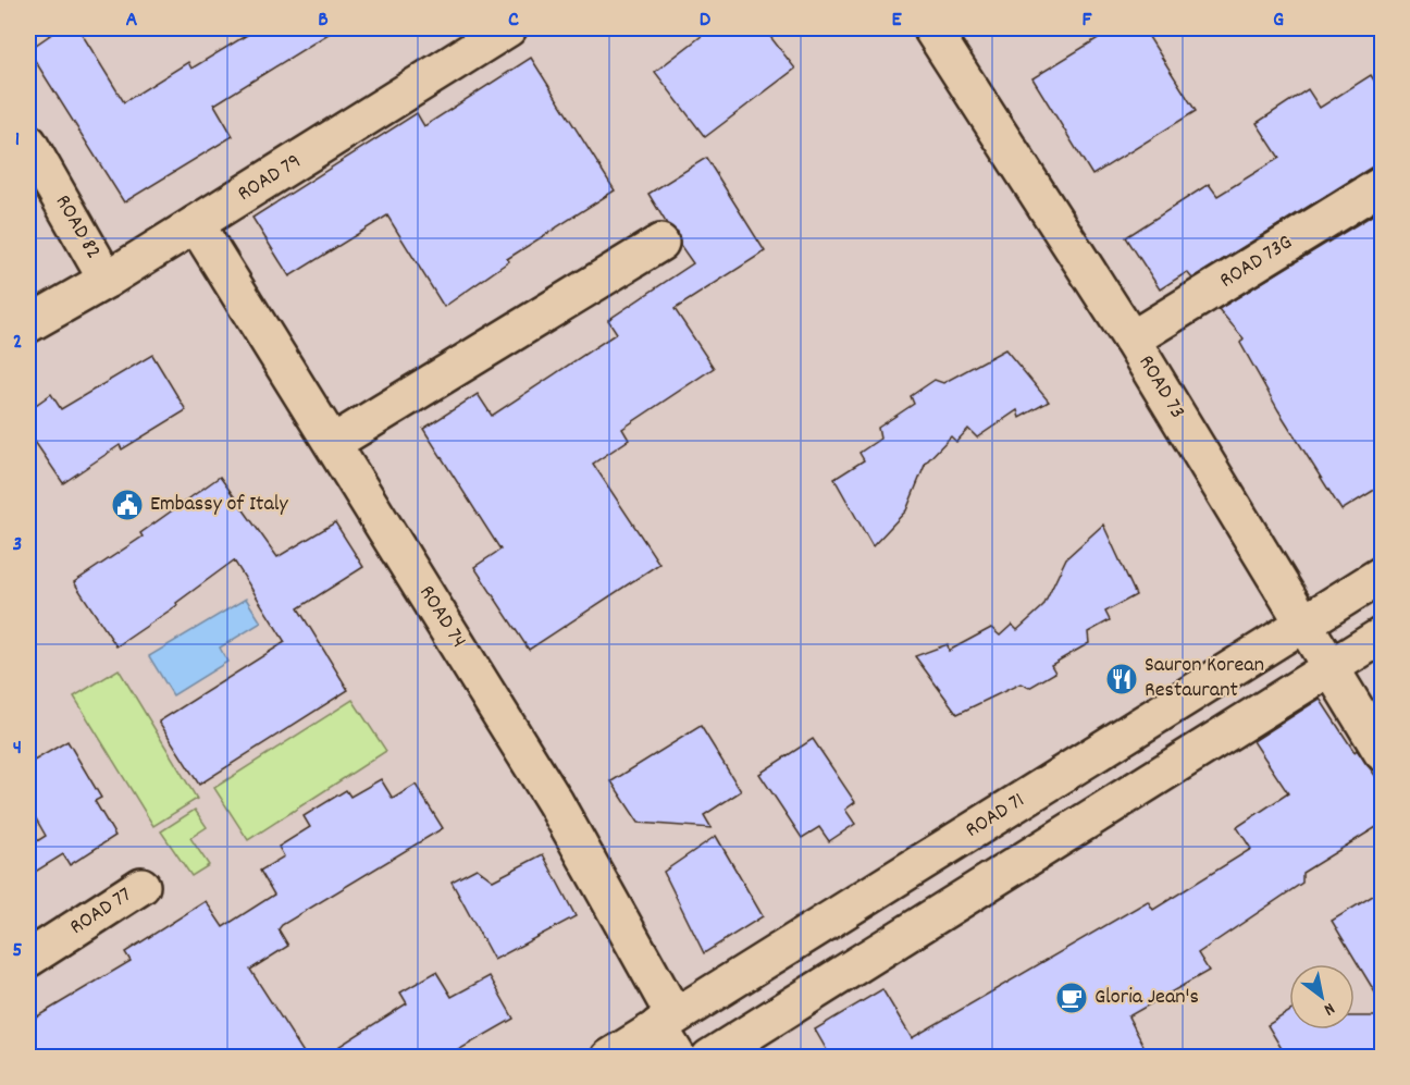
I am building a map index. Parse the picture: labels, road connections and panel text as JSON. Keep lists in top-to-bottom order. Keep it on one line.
{"streets":{"street":["ROAD 79","ROAD 82","ROAD 73G","ROAD 73","ROAD 74","ROAD 71","ROAD 77"]},"crossings":[["ROAD 79","ROAD 82"],["ROAD 79","ROAD 74"],["ROAD 73G","ROAD 73"],["ROAD 73","ROAD 71"],["ROAD 74","ROAD 71"]],"places":{"public building":["Embassy of Italy"],"restaurant":["Sauron Korean Restaurant"],"cafe":["Gloria Jean's"]},"north":"bottom right","grid":{"columns":["A","B","C","D","E","F","G"],"rows":["1","2","3","4","5"]}}
